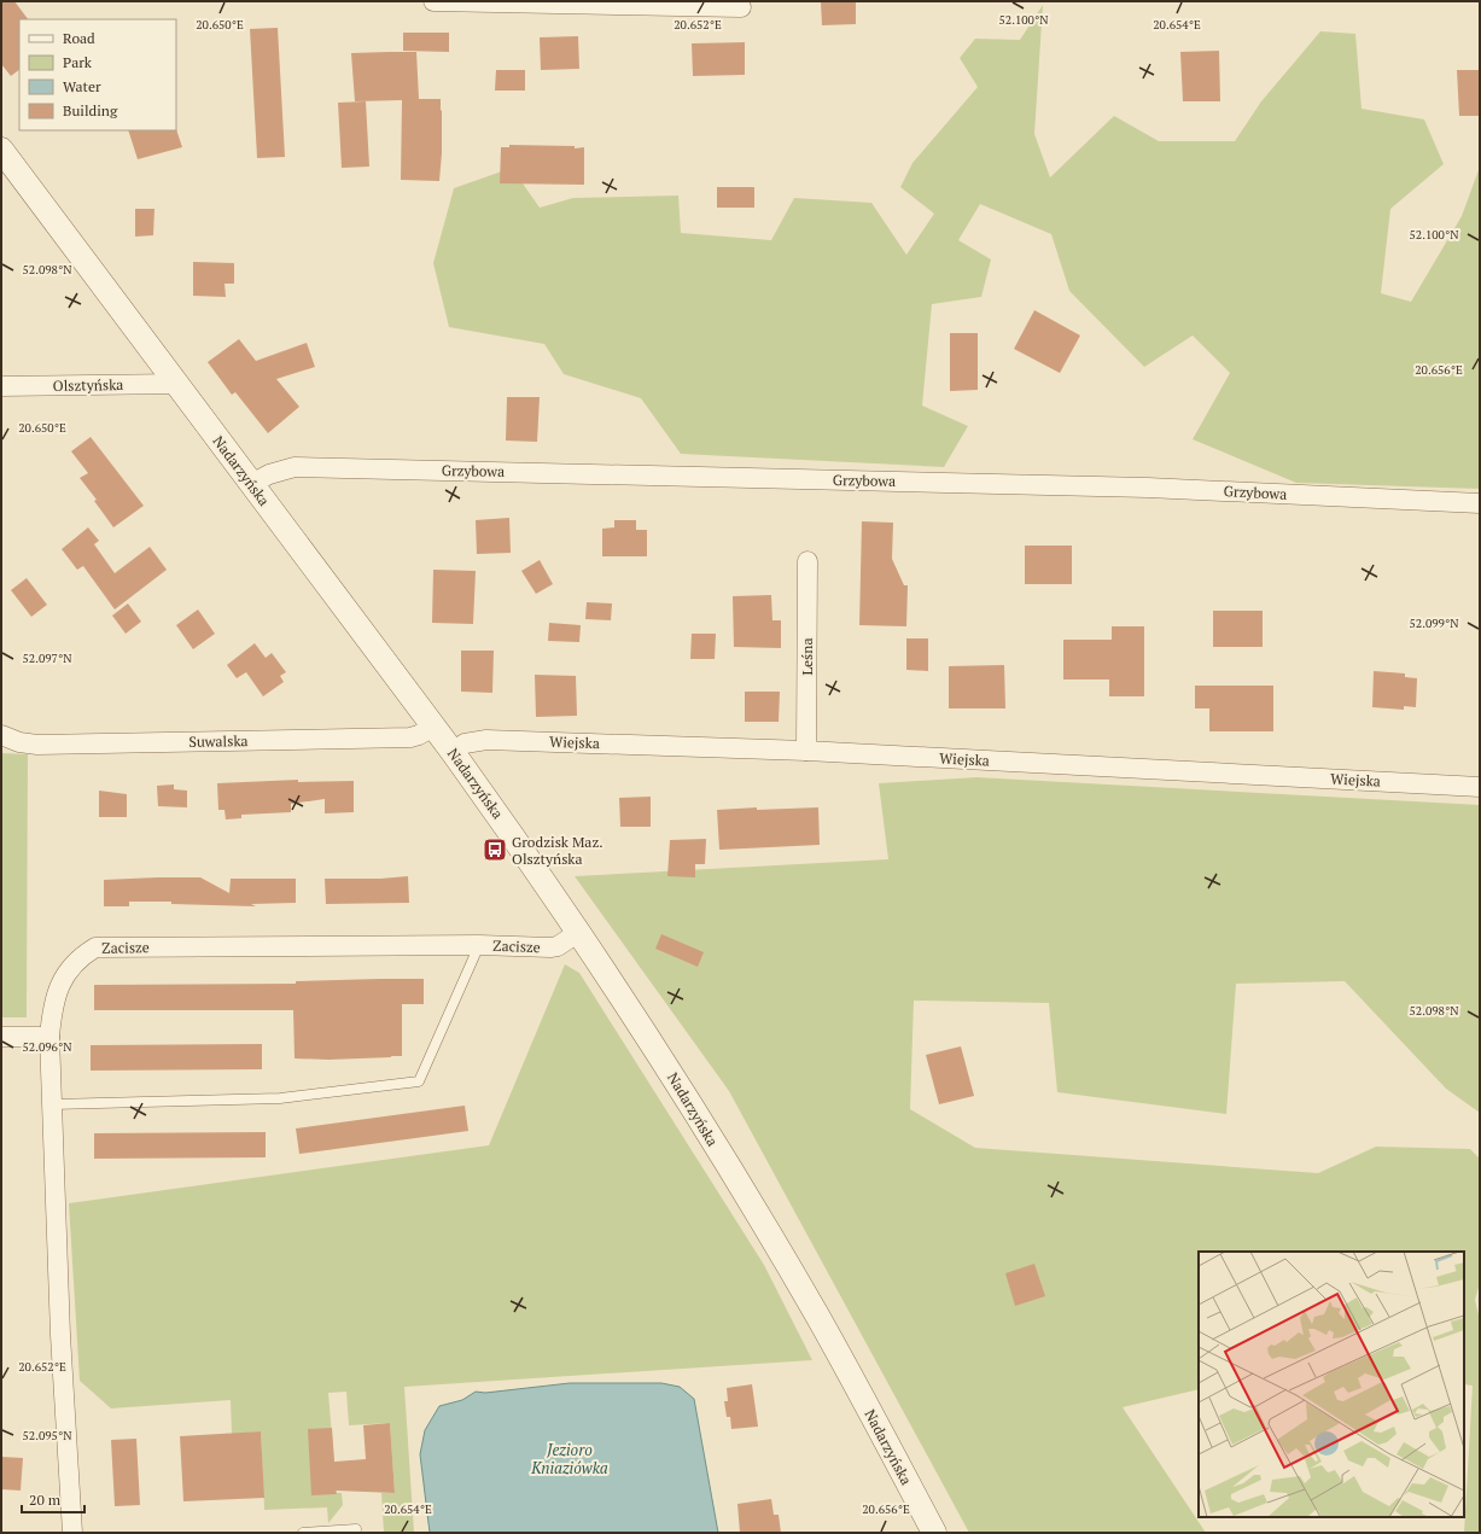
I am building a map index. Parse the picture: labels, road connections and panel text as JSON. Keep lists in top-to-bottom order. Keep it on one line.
{"streets":{"street":["Olsztyńska","Nadarzyńska","Grzybowa","Leśna","Suwalska","Wiejska","Zacisze"]},"crossings":[["Olsztyńska","Nadarzyńska"],["Nadarzyńska","Grzybowa"],["Nadarzyńska","Suwalska"],["Nadarzyńska","Wiejska"],["Nadarzyńska","Zacisze"],["Leśna","Wiejska"]],"water":["Jezioro Kniaziówka"],"places":{"bus stop":["Grodzisk Maz. Olsztyńska"]},"legend":["Road","Park","Water","Building"],"scale_bar":"20 m","coordinates":["52.100°N","20.650°E","20.652°E","20.654°E","52.098°N","20.656°E","52.099°N","52.097°N","52.096°N","52.095°N"]}
